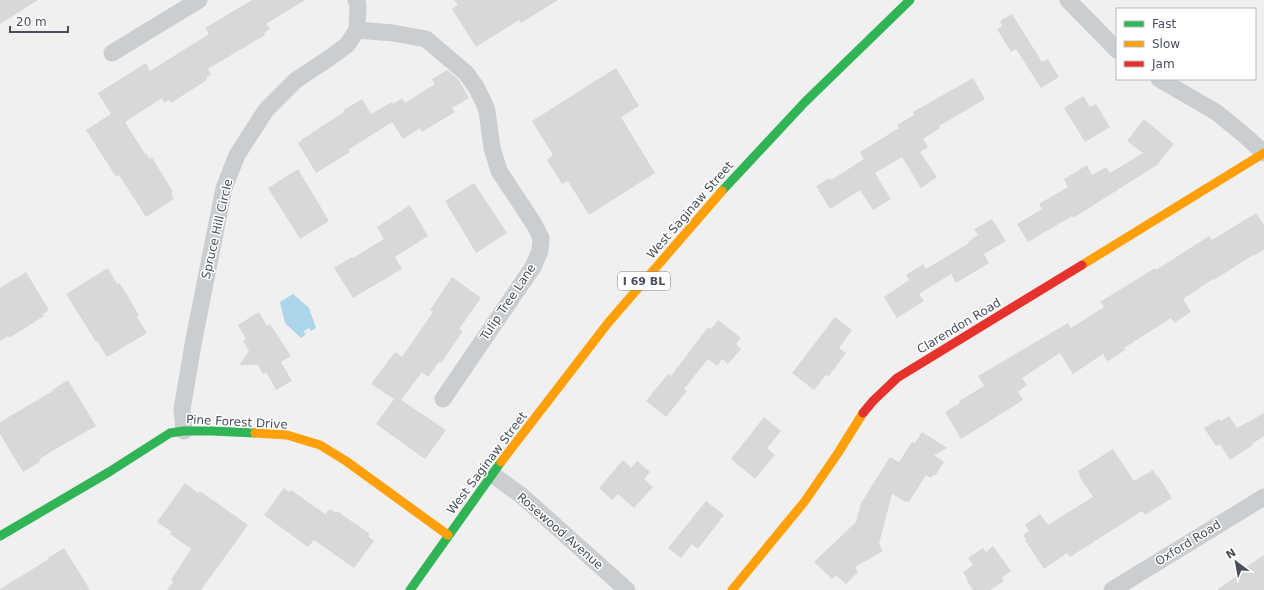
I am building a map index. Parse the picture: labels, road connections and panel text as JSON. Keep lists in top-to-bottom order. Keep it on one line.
{"streets":{"street":["West Saginaw Street","Spruce Hill Circle","I 69 BL","Tulip Tree Lane","Clarendon Road","Pine Forest Drive","Rosewood Avenue","Oxford Road"]},"crossings":[["West Saginaw Street","Pine Forest Drive"],["West Saginaw Street","Rosewood Avenue"],["Spruce Hill Circle","Tulip Tree Lane"],["Spruce Hill Circle","Pine Forest Drive"]],"legend":["Fast","Slow","Jam"],"scale_bar":"20 m","north":"top left"}
